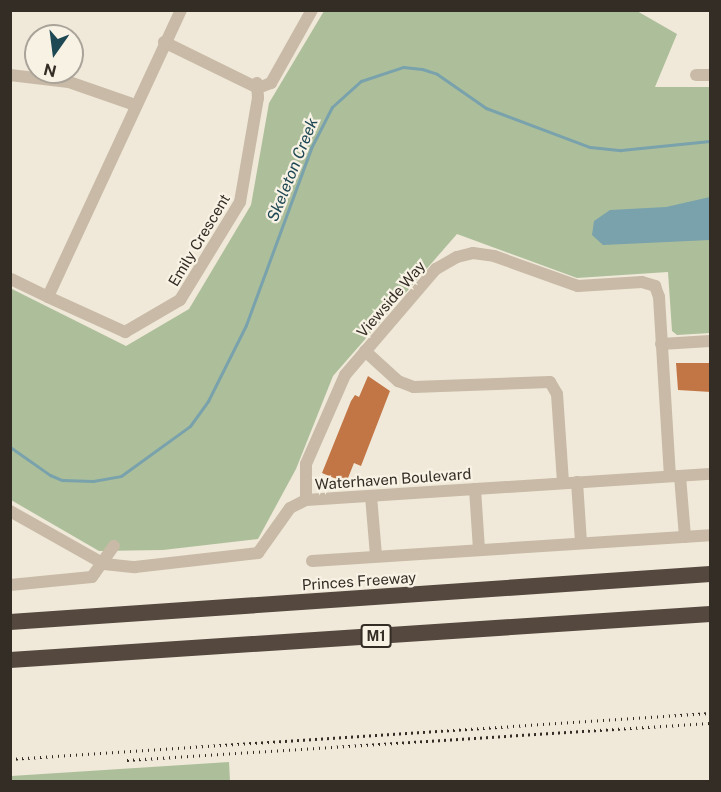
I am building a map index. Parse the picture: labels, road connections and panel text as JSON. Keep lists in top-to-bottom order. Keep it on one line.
{"streets":{"highway":["Princes Freeway","M1"],"street":["Emily Crescent","Viewside Way","Waterhaven Boulevard"]},"crossings":[["Viewside Way","Waterhaven Boulevard"]],"water":["Skeleton Creek"],"north":"bottom"}
